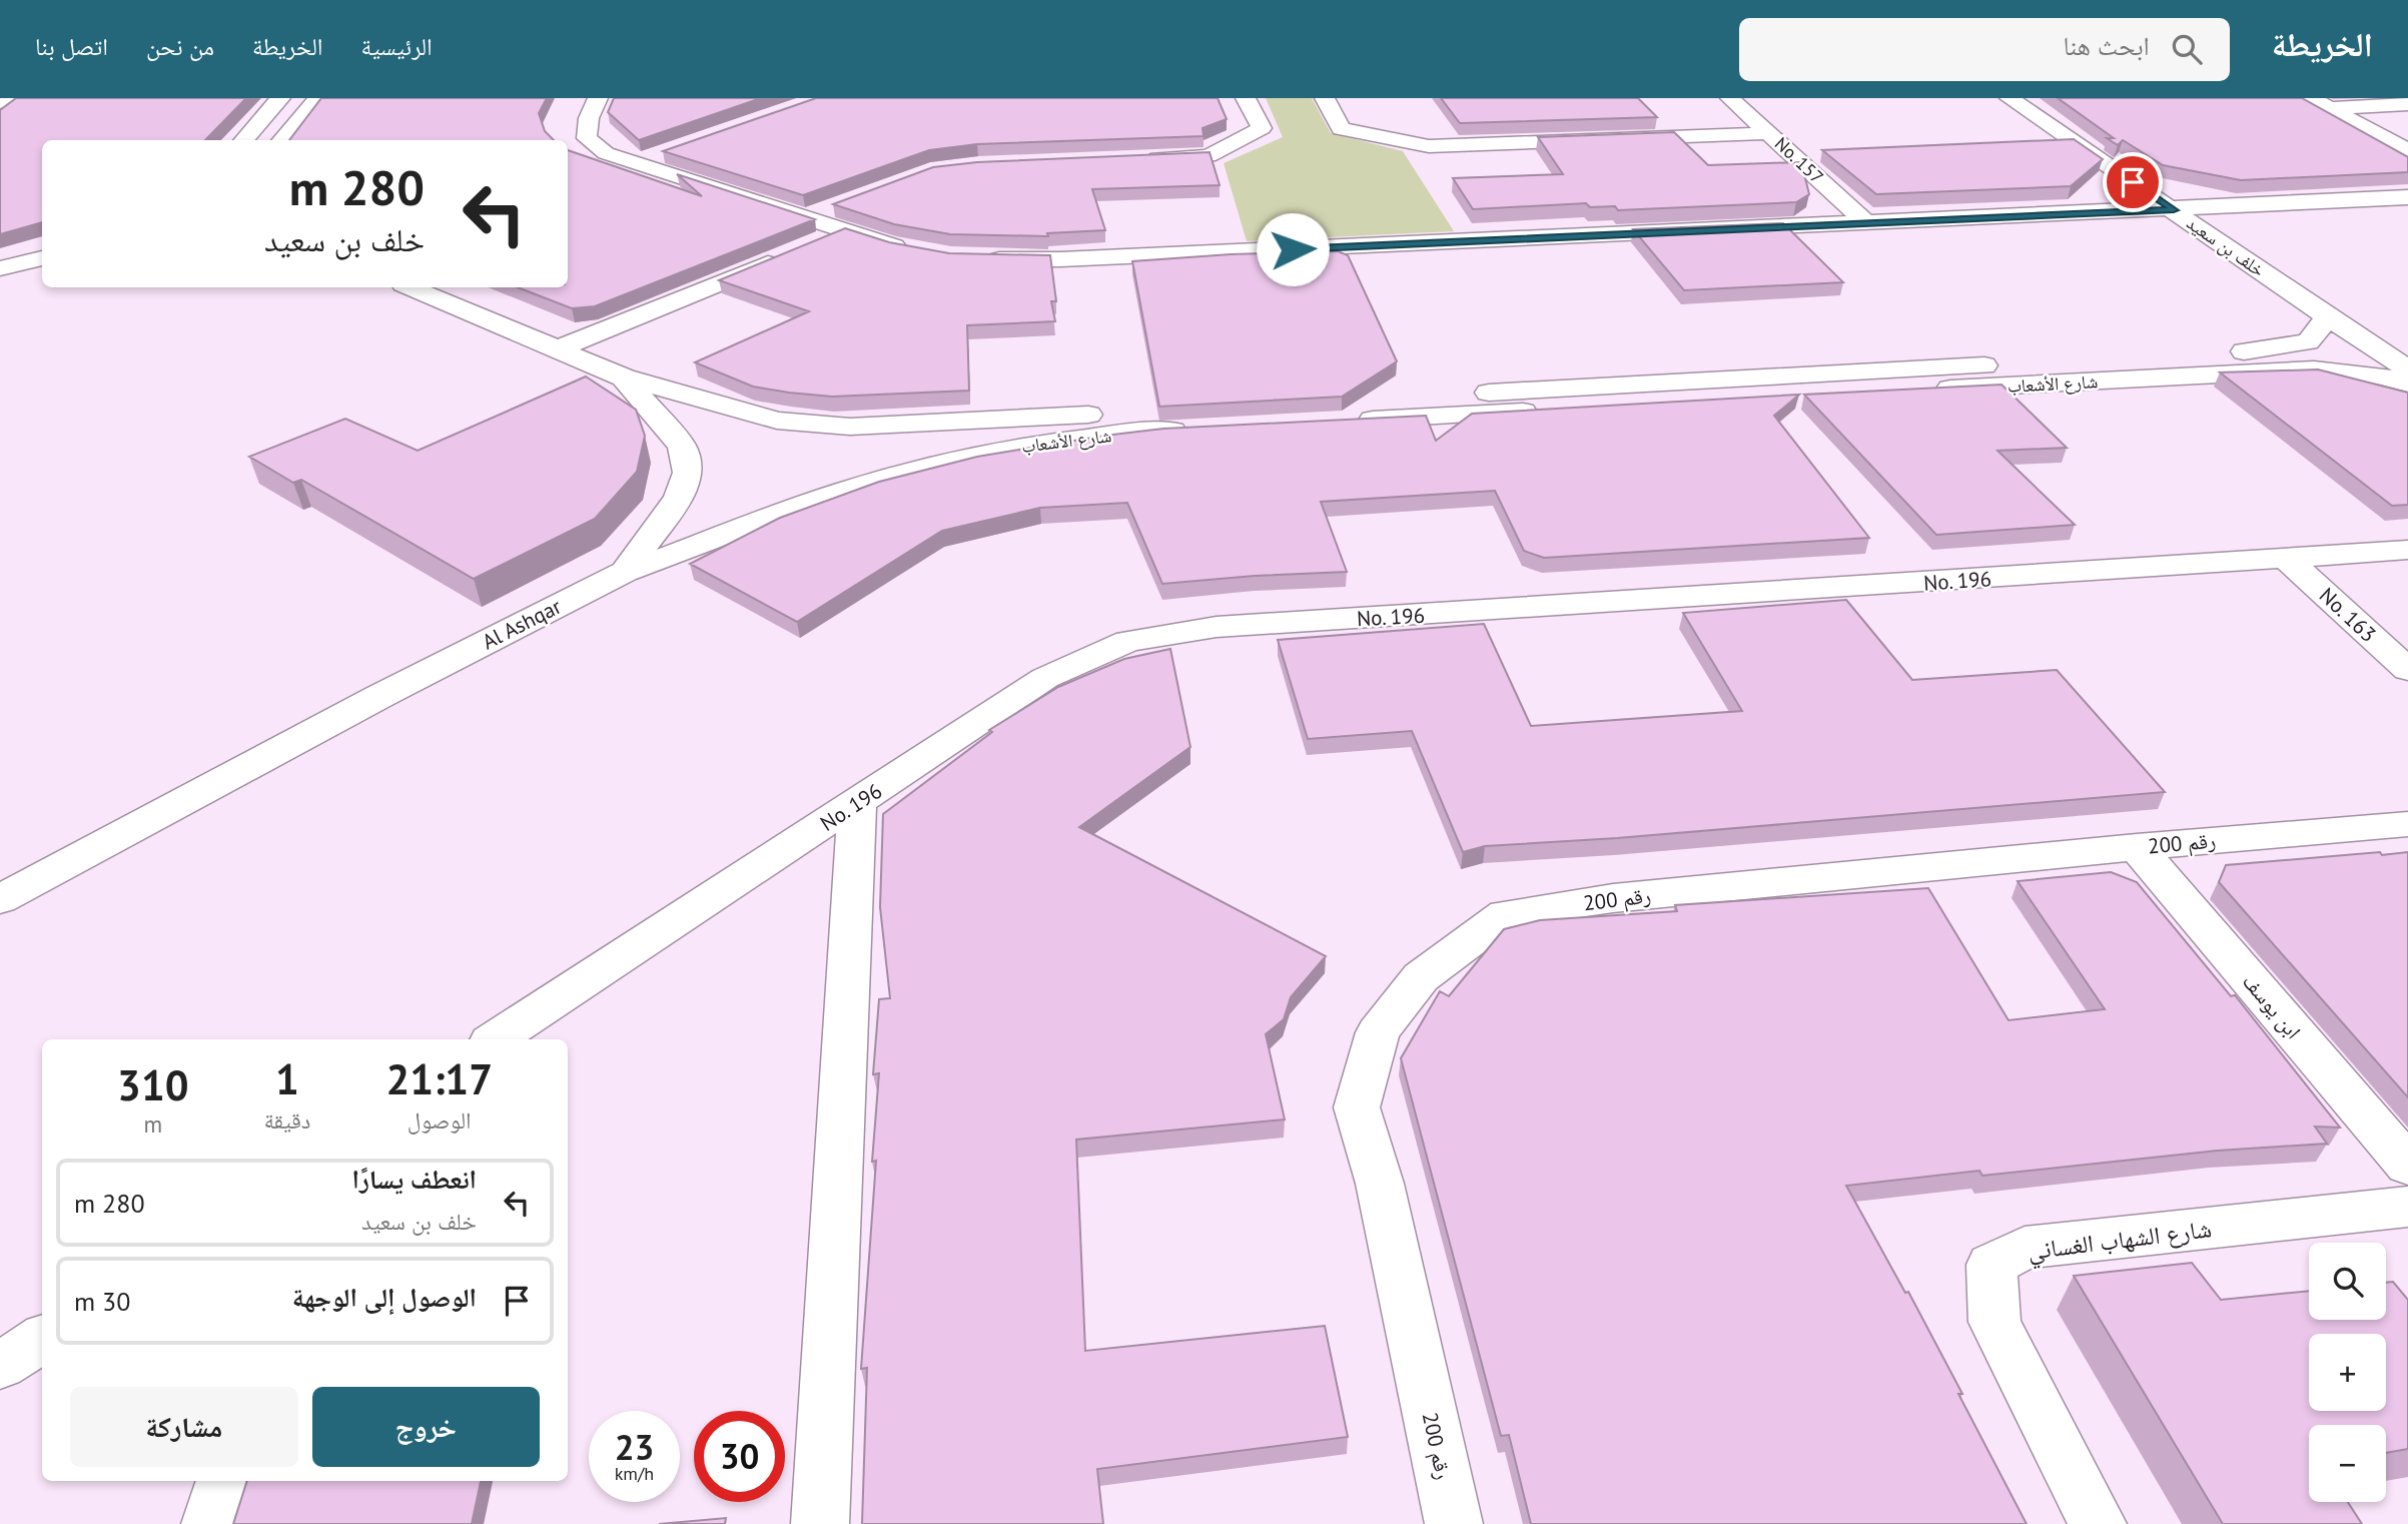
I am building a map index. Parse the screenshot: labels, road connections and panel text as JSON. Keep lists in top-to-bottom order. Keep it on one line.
{"streets":{"street":["No. 157","خلف بن سعيد","شارع الأشعاب","No. 196","No. 163","Al Ashqar","رقم 200","ابن يوسف","شارع الشهاب الغساني"]},"crossings":[["خلف بن سعيد","شارع الأشعاب"],["شارع الأشعاب","Al Ashqar"],["No. 196","No. 163"],["رقم 200","ابن يوسف"]],"page":{"header":"الخريطة","search":"ابحث هنا","nav":["الرئيسية","الخريطة","من نحن","اتصل بنا"],"turn":["280 m","خلف بن سعيد"],"eta":["21:17","الوصول","1","دقيقة","310","m"],"list":[{"name":"انعطف يسارًا","note":"خلف بن سعيد","value":"280 m"},{"name":"الوصول إلى الوجهة","value":"30 m"}],"map_buttons":["+","−"],"buttons":["خروج","مشاركة"],"speed":"23 km/h","limit":"30"}}
